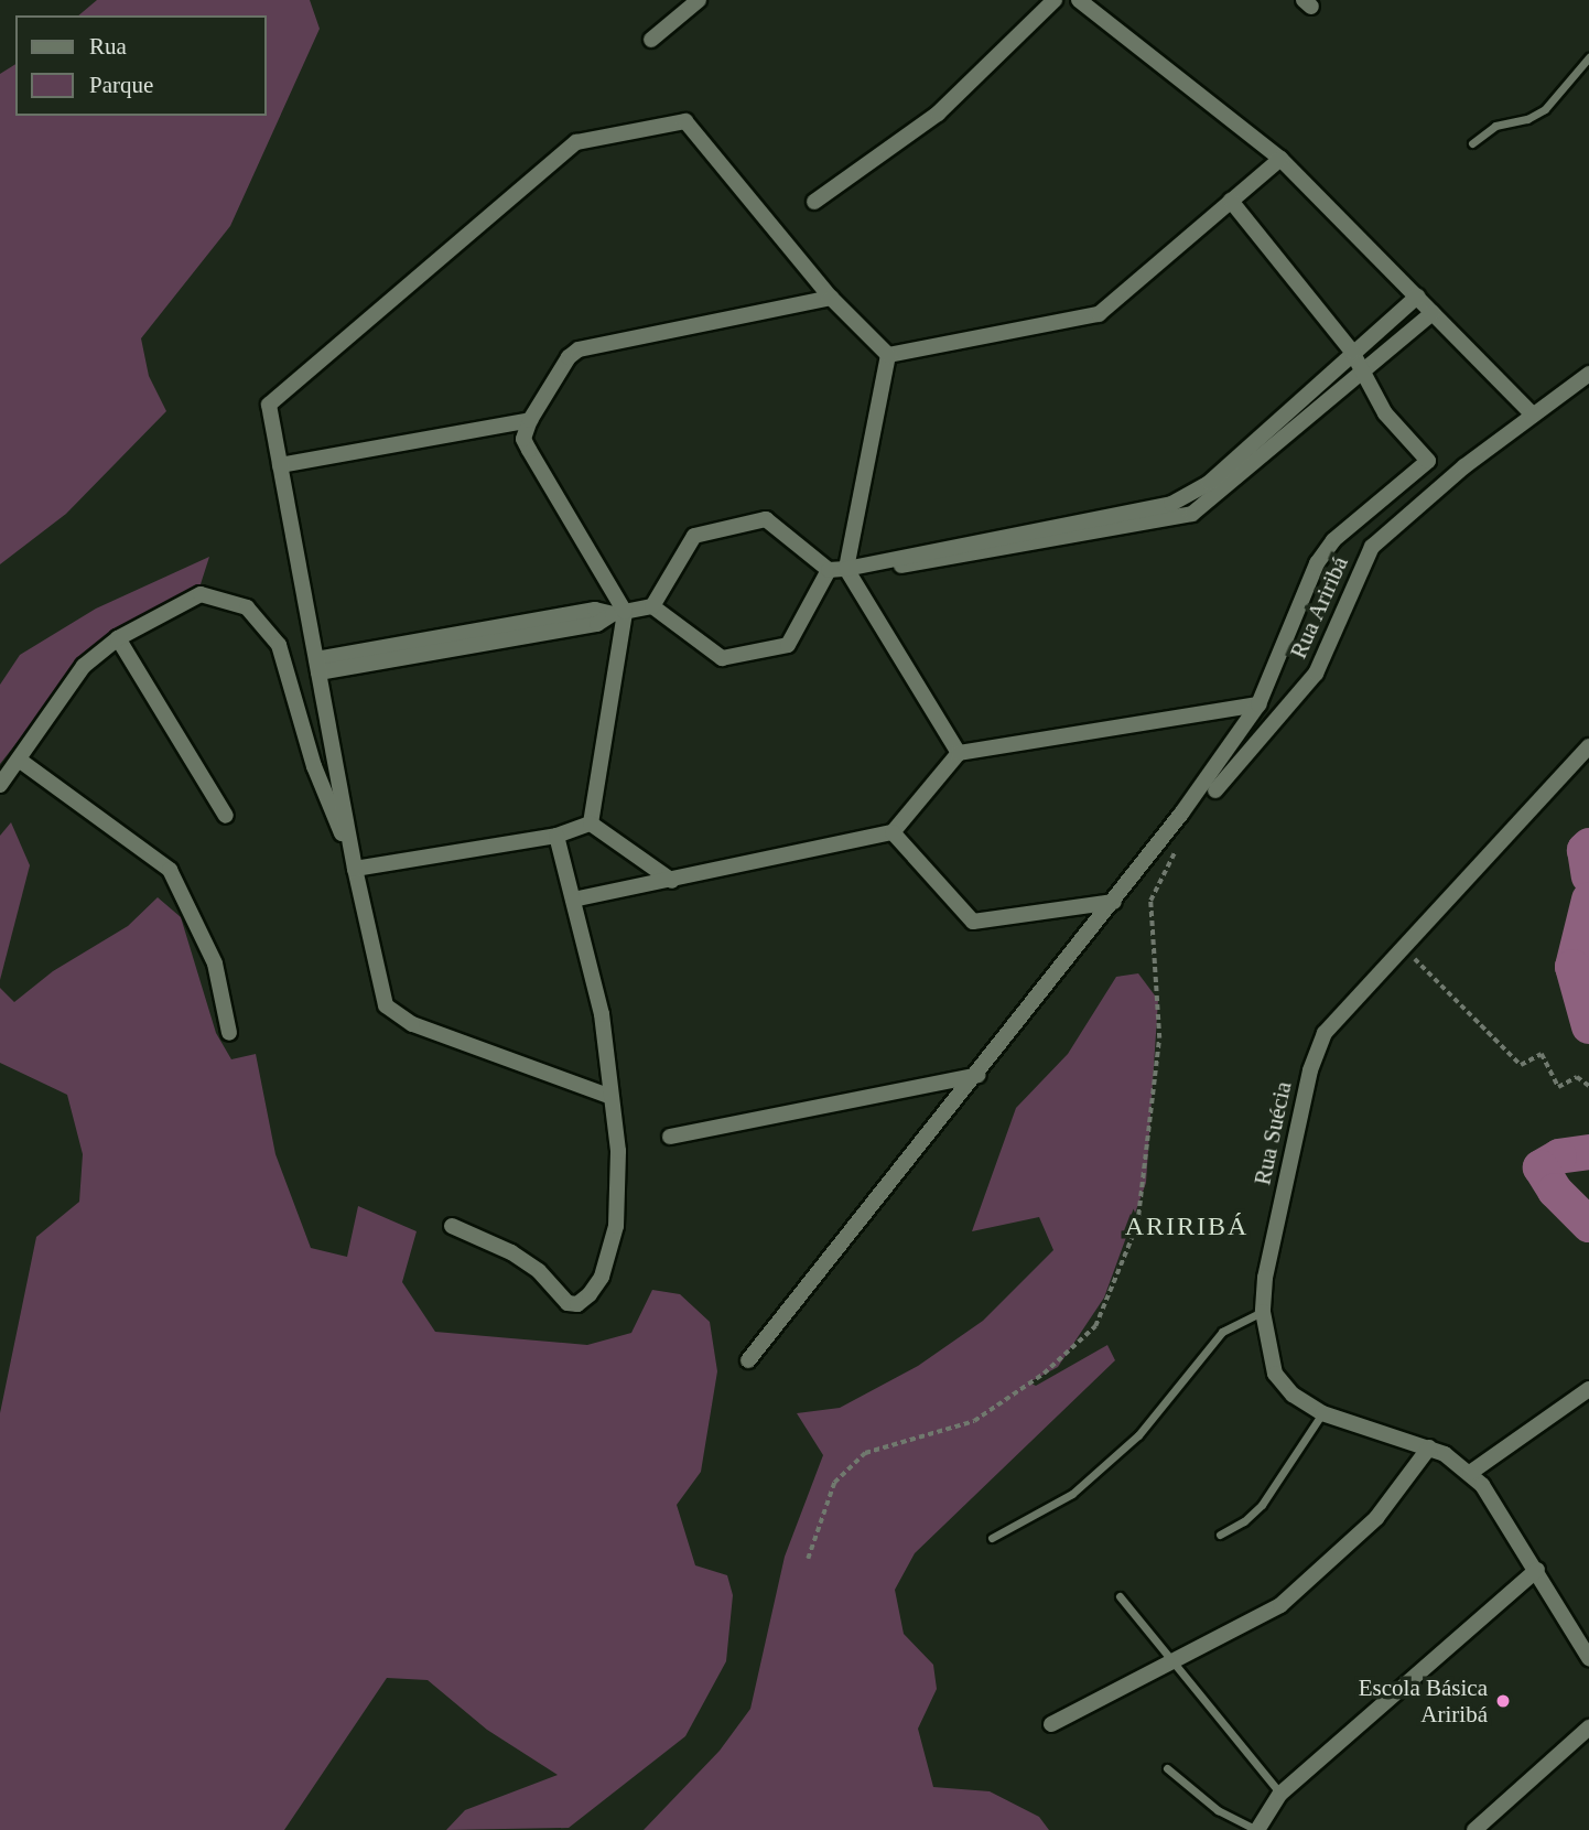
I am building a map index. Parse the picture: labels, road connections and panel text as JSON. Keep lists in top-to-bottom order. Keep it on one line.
{"streets":{"street":["Rua Ariribá","Rua Suécia"]},"districts":["ARIRIBÁ"],"places":["Escola Básica Ariribá"],"legend":["Rua","Parque"]}
